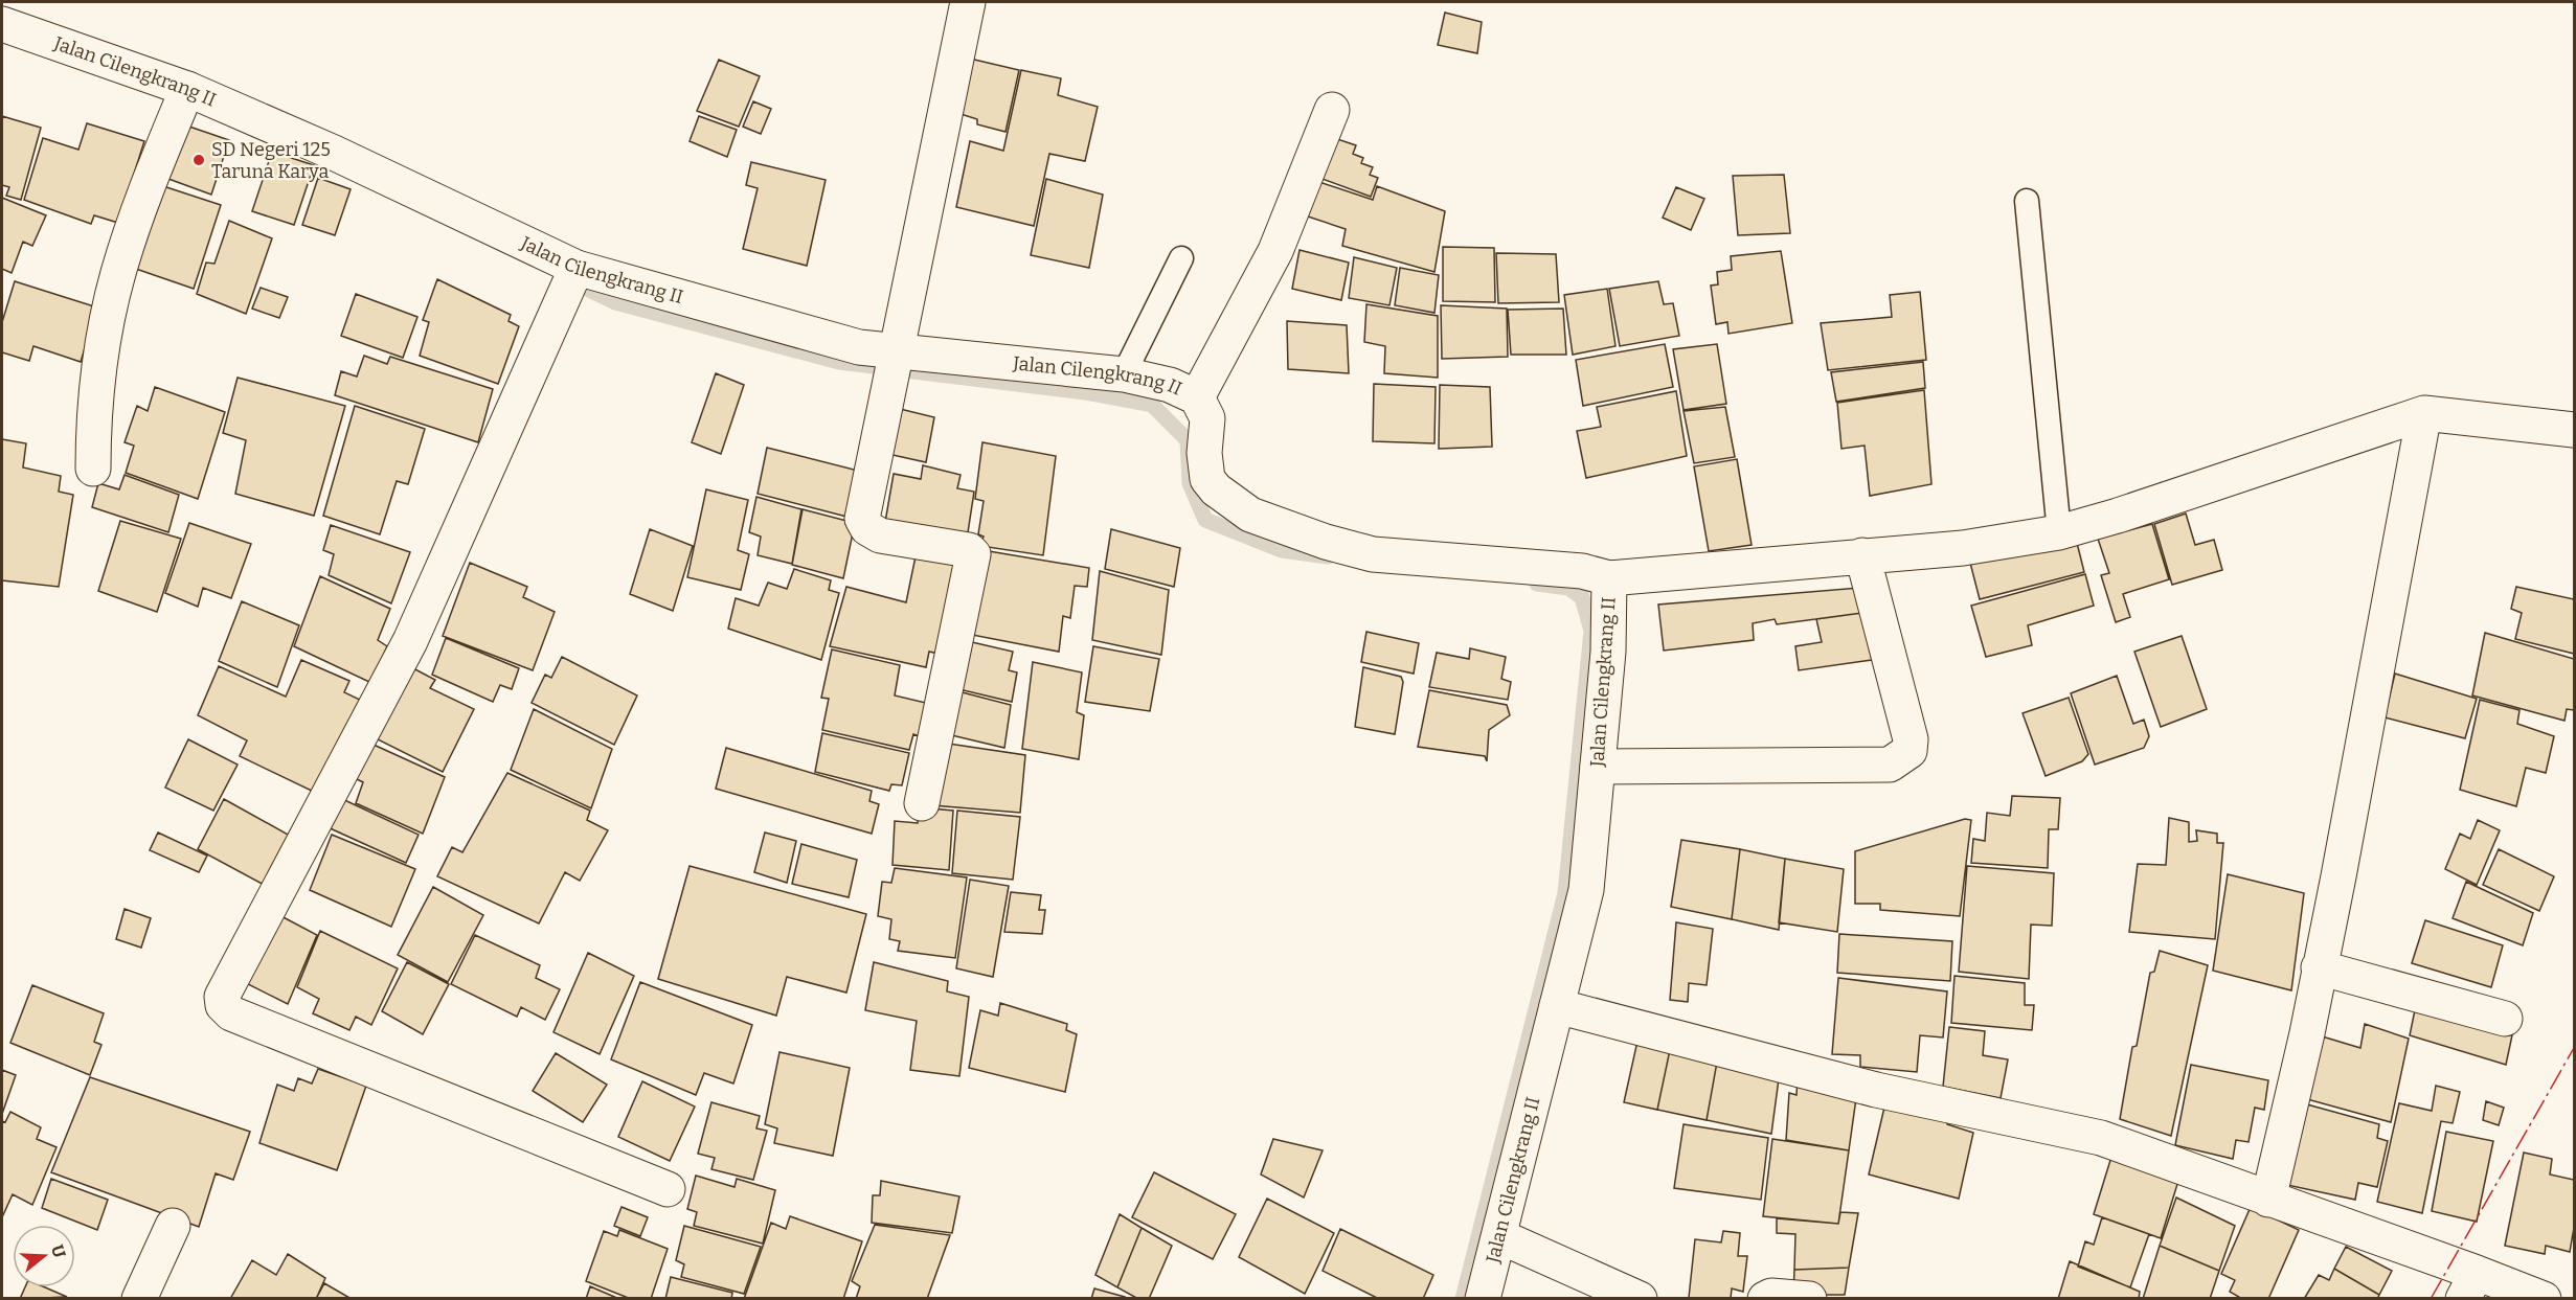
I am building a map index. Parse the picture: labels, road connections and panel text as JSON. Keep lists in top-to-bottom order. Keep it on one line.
{"streets":{"street":["Jalan Cilengkrang II"]},"places":["SD Negeri 125 Taruna Karya"],"north":"right"}
